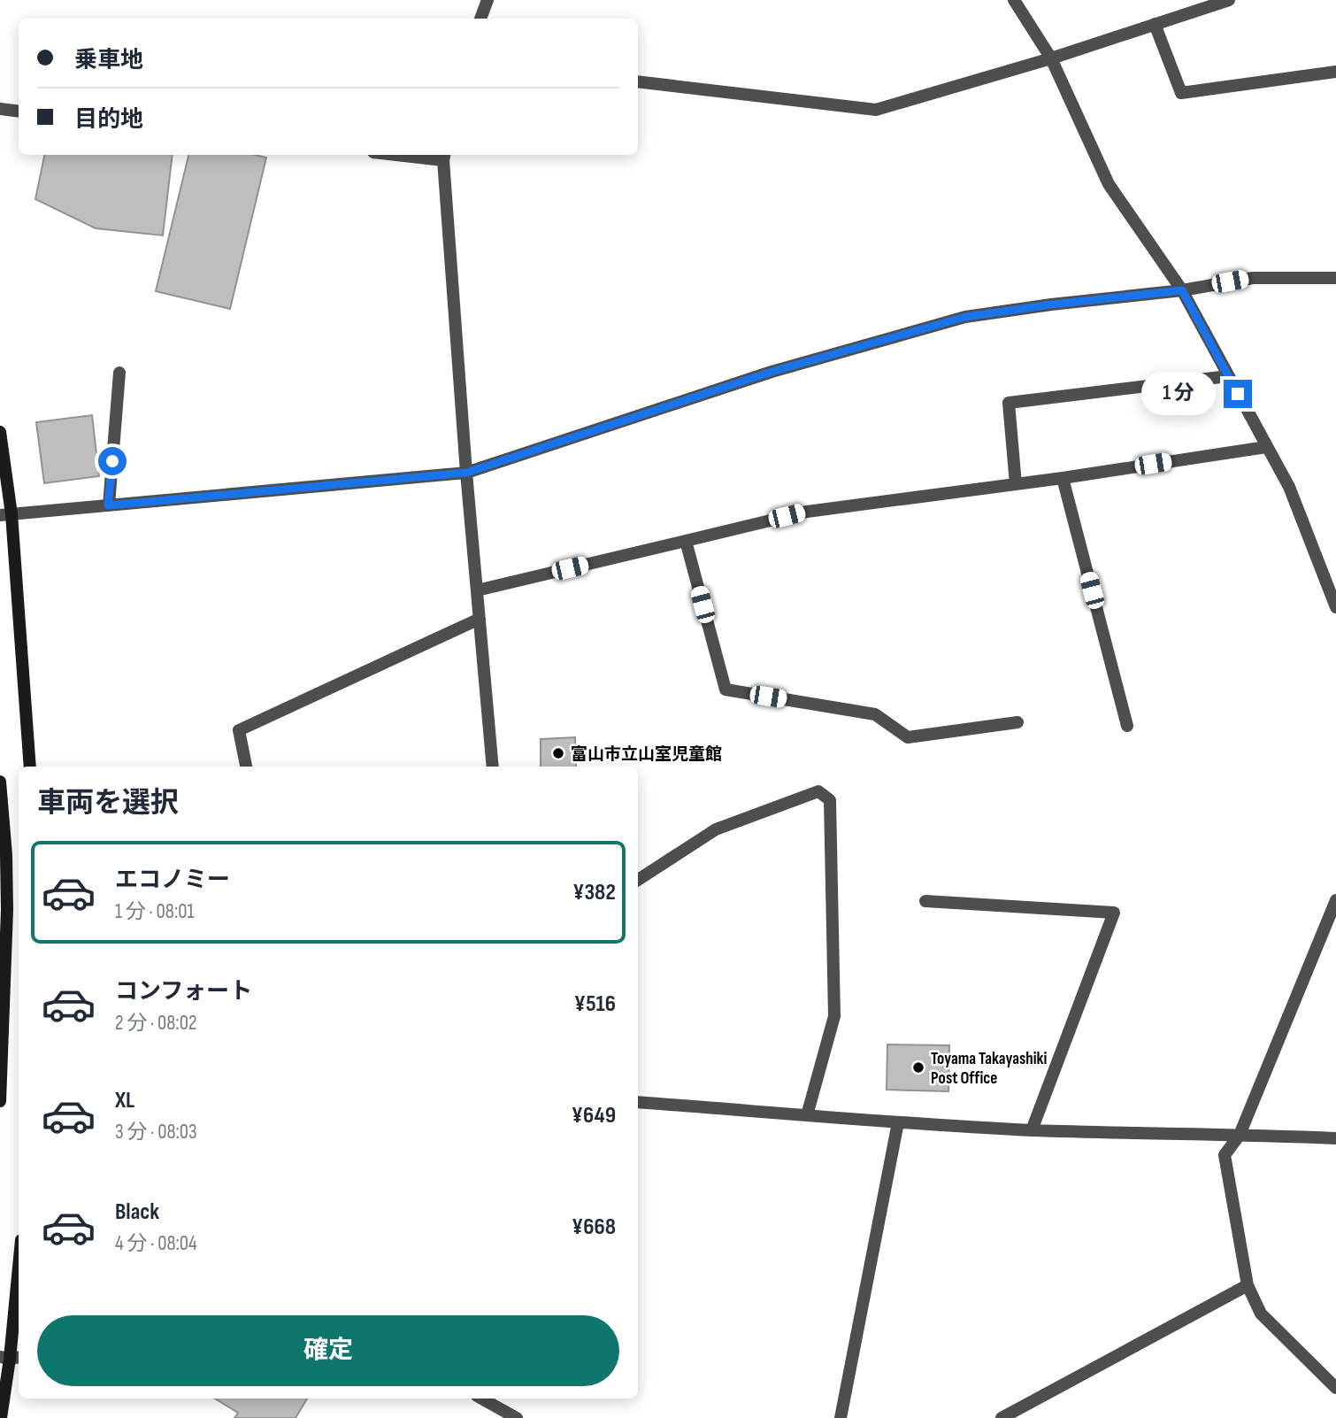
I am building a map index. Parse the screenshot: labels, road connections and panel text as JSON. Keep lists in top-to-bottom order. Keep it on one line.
{"places":["富山市立山室児童館","Toyama Takayashiki Post Office"],"page":{"banner":["乗車地","目的地"],"bubble":"1 分","heading":"車両を選択","list":[{"name":"エコノミー","note":"1 分 · 08:01","value":"¥382"},{"name":"コンフォート","note":"2 分 · 08:02","value":"¥516"},{"name":"XL","note":"3 分 · 08:03","value":"¥649"},{"name":"Black","note":"4 分 · 08:04","value":"¥668"}],"buttons":"確定"}}
